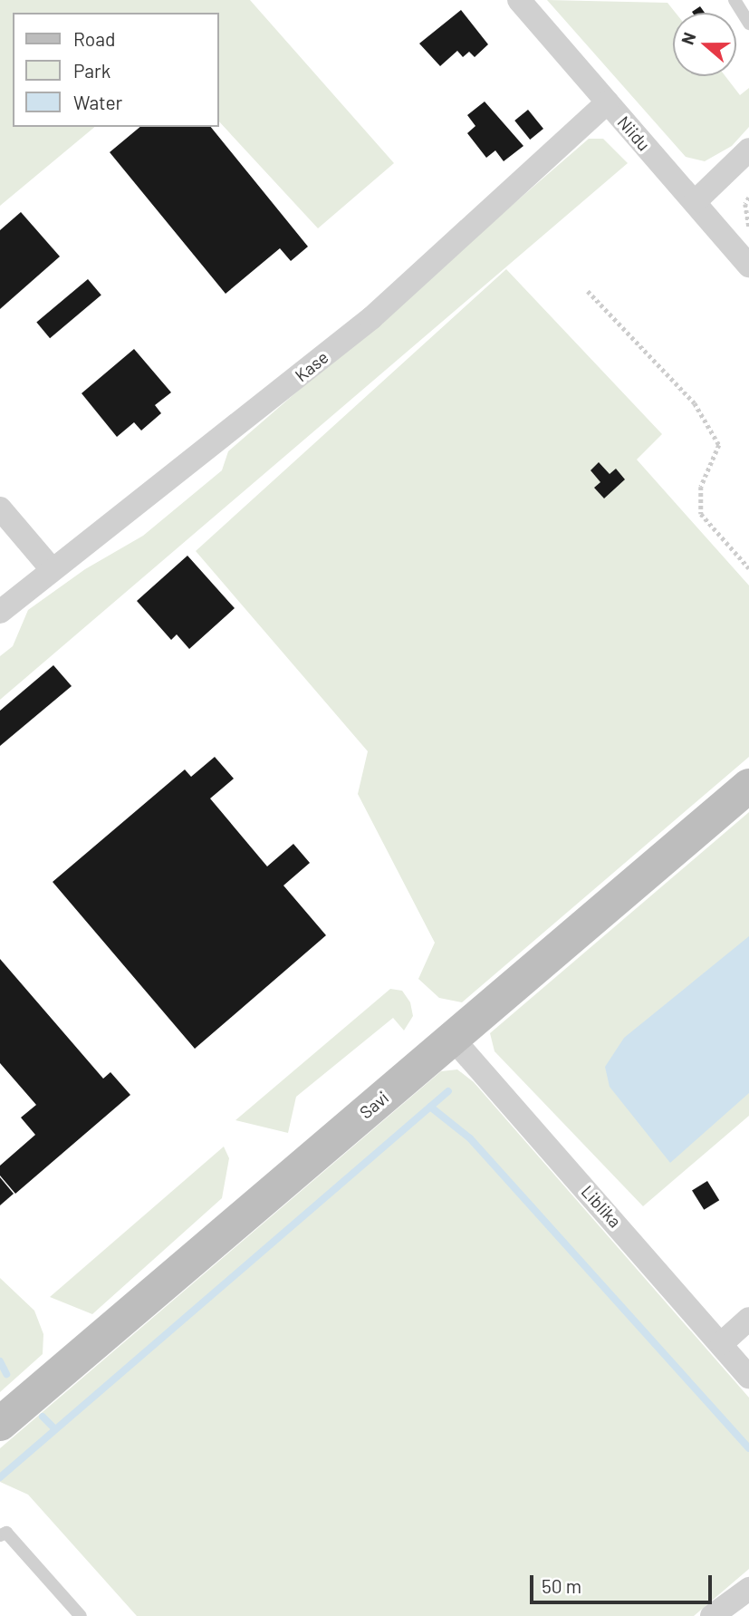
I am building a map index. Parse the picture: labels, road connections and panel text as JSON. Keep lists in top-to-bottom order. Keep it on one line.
{"streets":{"street":["Niidu","Kase","Savi","Liblika"]},"crossings":[["Niidu","Kase"],["Savi","Liblika"]],"legend":["Road","Park","Water"],"scale_bar":"50 m","north":"left"}
